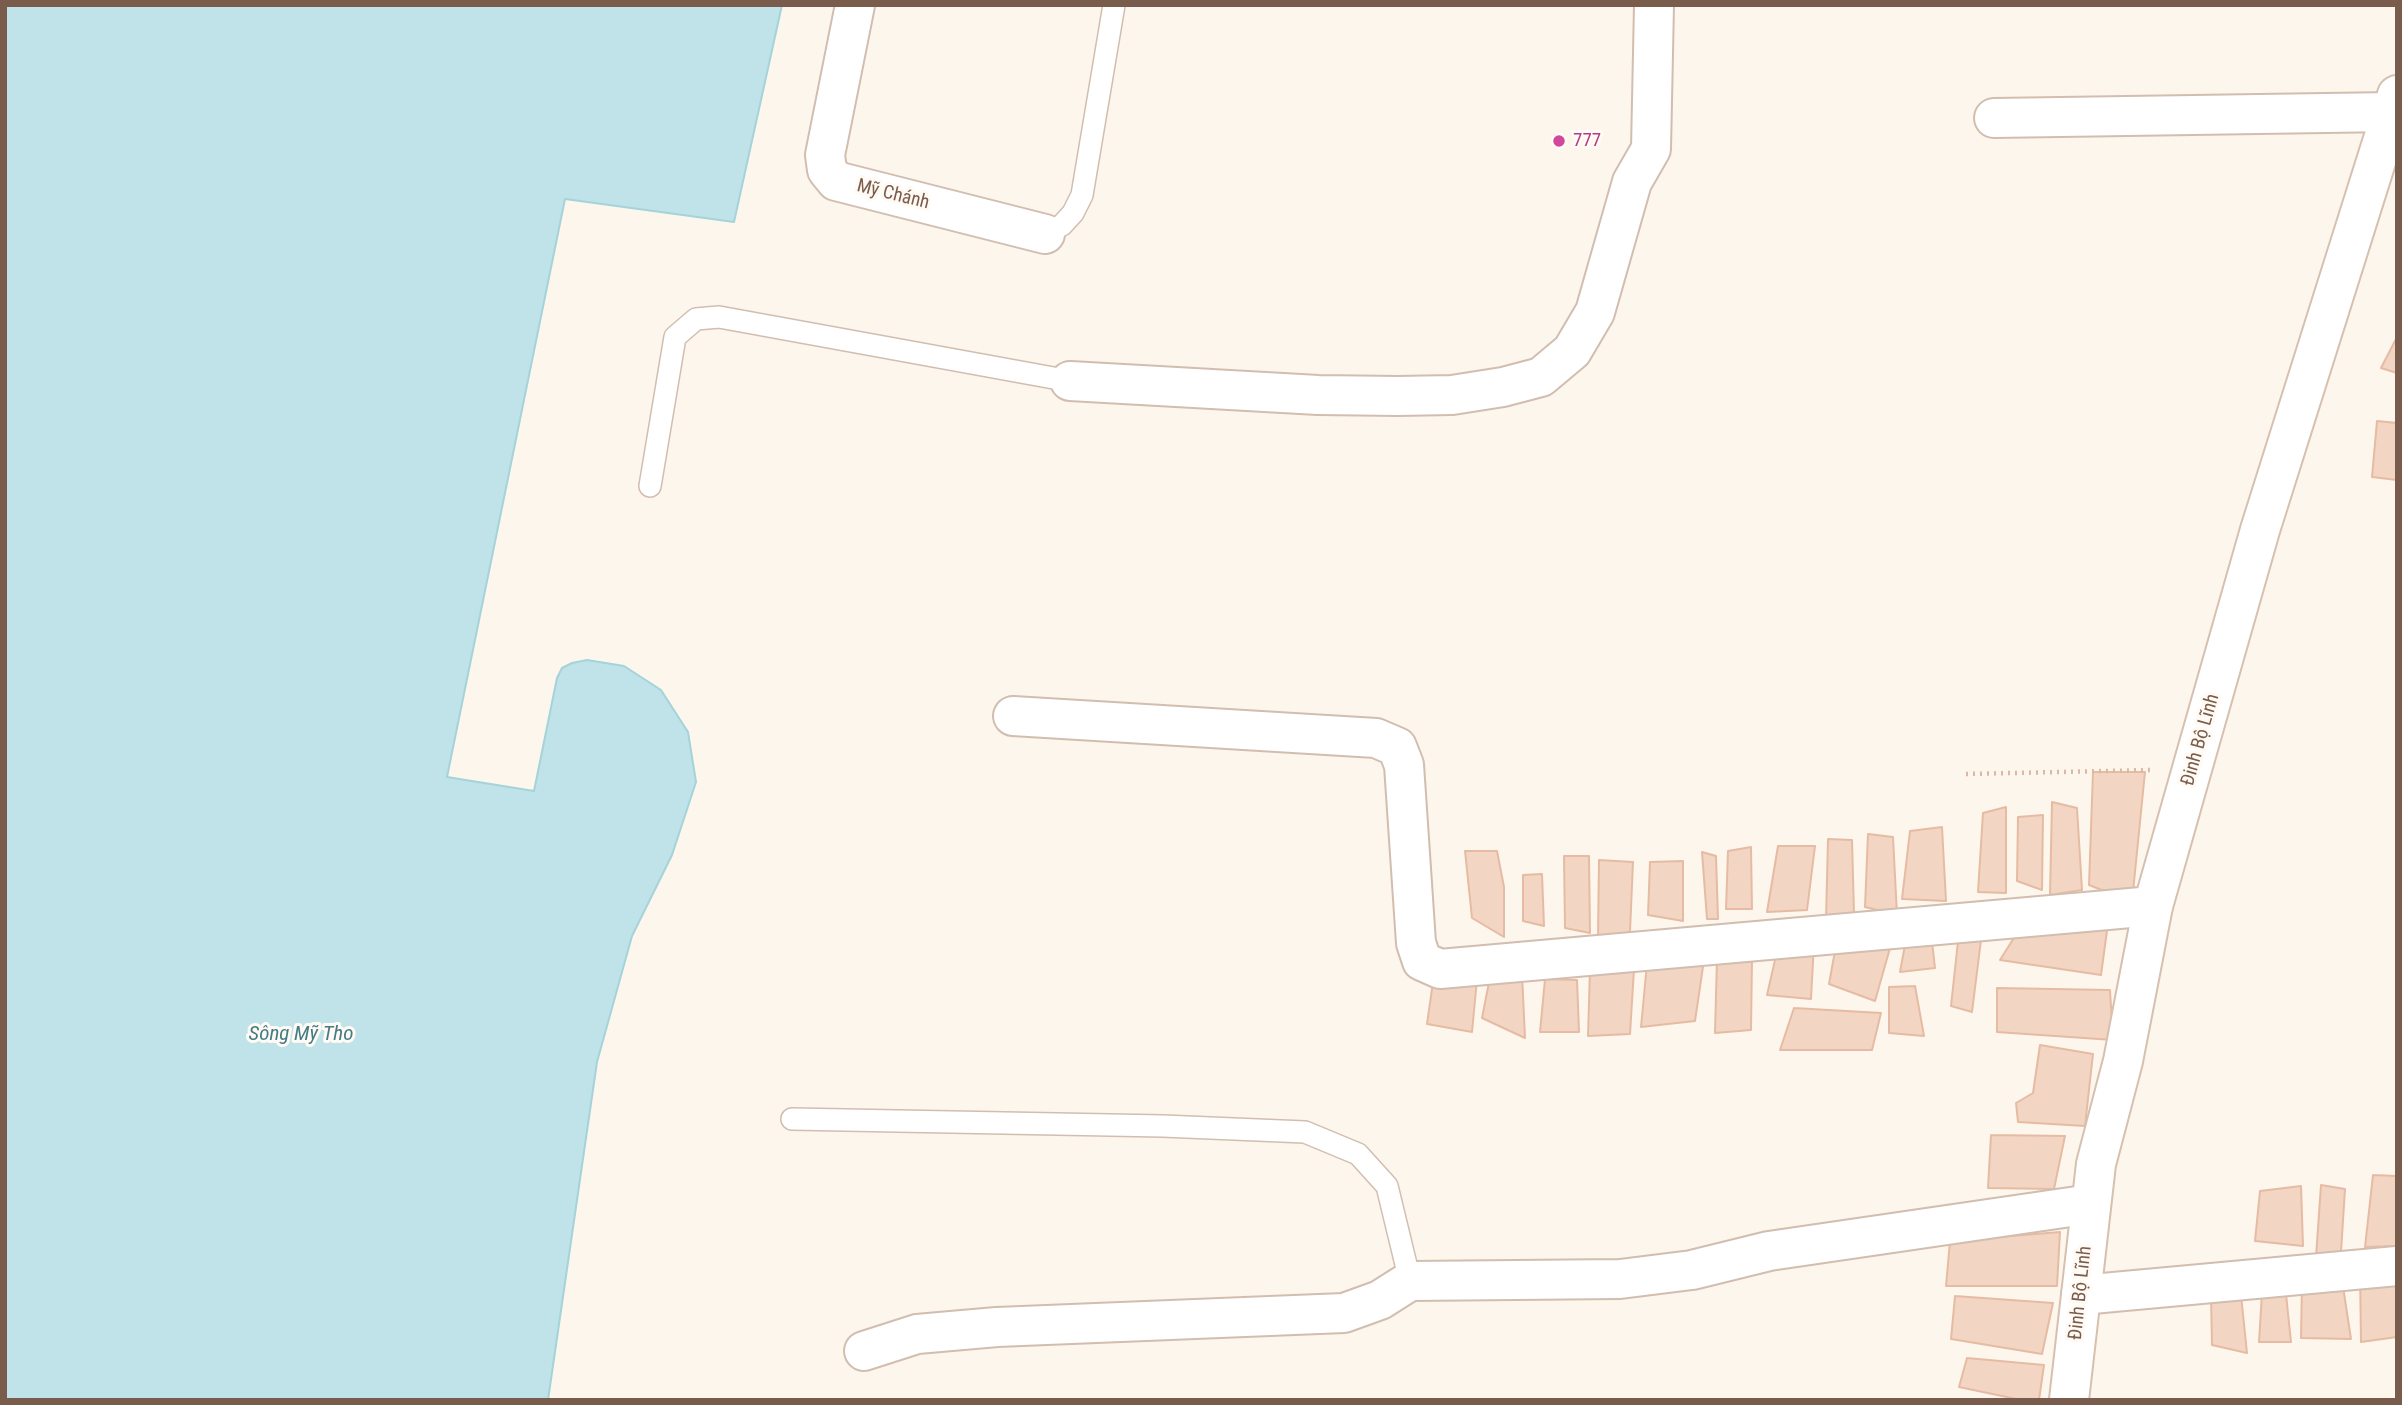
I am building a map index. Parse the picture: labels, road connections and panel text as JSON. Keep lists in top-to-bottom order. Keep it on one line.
{"streets":{"street":["Mỹ Chánh","Đinh Bộ Lĩnh"]},"water":["Sông Mỹ Tho"],"places":["777"]}
